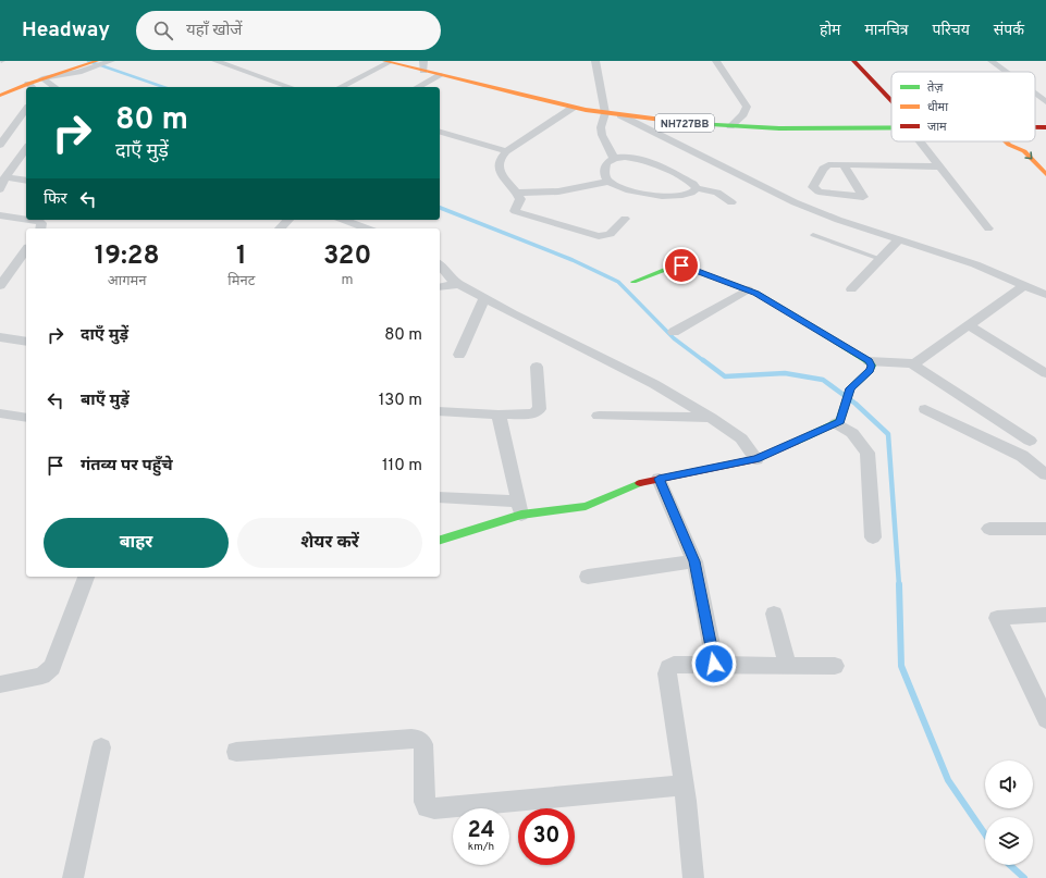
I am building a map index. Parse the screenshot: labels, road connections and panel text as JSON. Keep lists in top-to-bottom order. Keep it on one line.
{"streets":{"main road":["NH727BB"]},"legend":["तेज़","धीमा","जाम"],"page":{"header":"Headway","search":"यहाँ खोजें","nav":["होम","मानचित्र","परिचय","संपर्क"],"turn":["80 m","दाएँ मुड़ें"],"then":"फिर","eta":["19:28","आगमन","1","मिनट","320","m"],"list":[{"name":"दाएँ मुड़ें","value":"80 m"},{"name":"बाएँ मुड़ें","value":"130 m"},{"name":"गंतव्य पर पहुँचे","value":"110 m"}],"buttons":["बाहर","शेयर करें"],"speed":"24 km/h","limit":"30"}}
